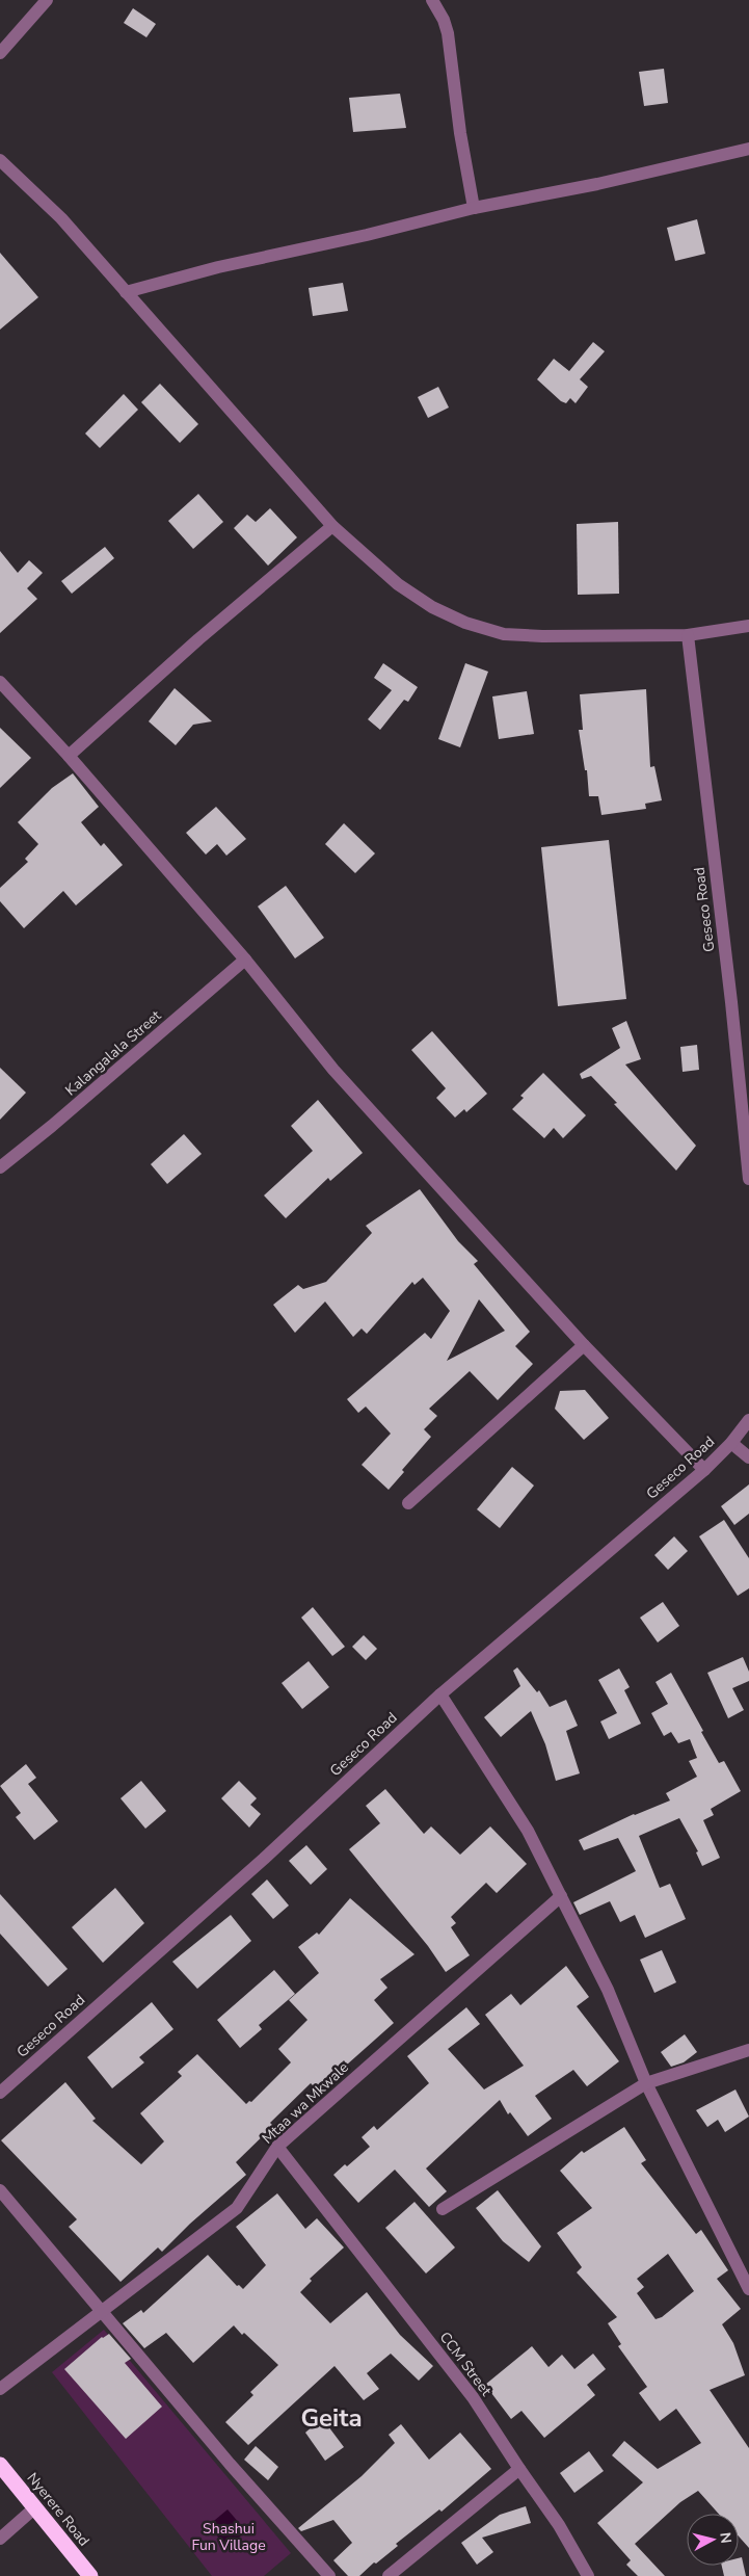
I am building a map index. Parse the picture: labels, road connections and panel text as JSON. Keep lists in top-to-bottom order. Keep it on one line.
{"streets":{"highway":["Nyerere Road"],"street":["Geseco Road","Kalangalala Street","Mtaa wa Mkwale","CCM Street"]},"crossings":[["Mtaa wa Mkwale","CCM Street"]],"districts":["Geita"],"parks":["Shashui Fun Village"],"north":"right"}
